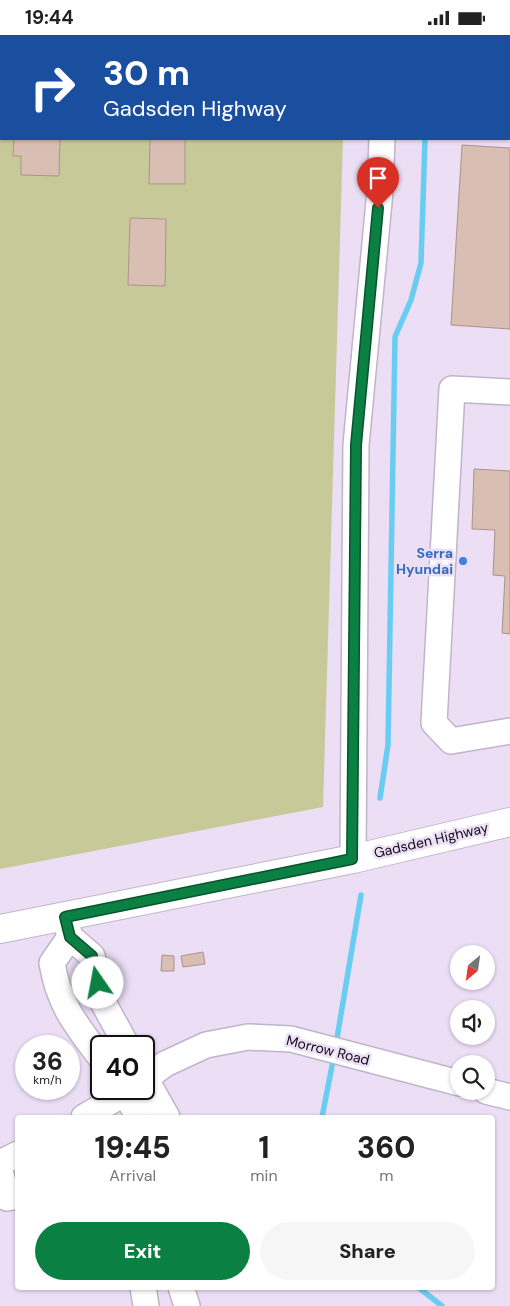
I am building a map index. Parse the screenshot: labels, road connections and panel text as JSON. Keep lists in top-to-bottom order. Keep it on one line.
{"streets":{"main road":["Gadsden Highway"],"street":["Morrow Road"]},"places":["Serra Hyundai"],"north":"bottom left","page":{"status":"19:44","turn":["30 m","Gadsden Highway"],"speed":"36 km/h","limit":"40","eta":["19:45","Arrival","1","min","360","m"],"buttons":["Exit","Share"]}}
